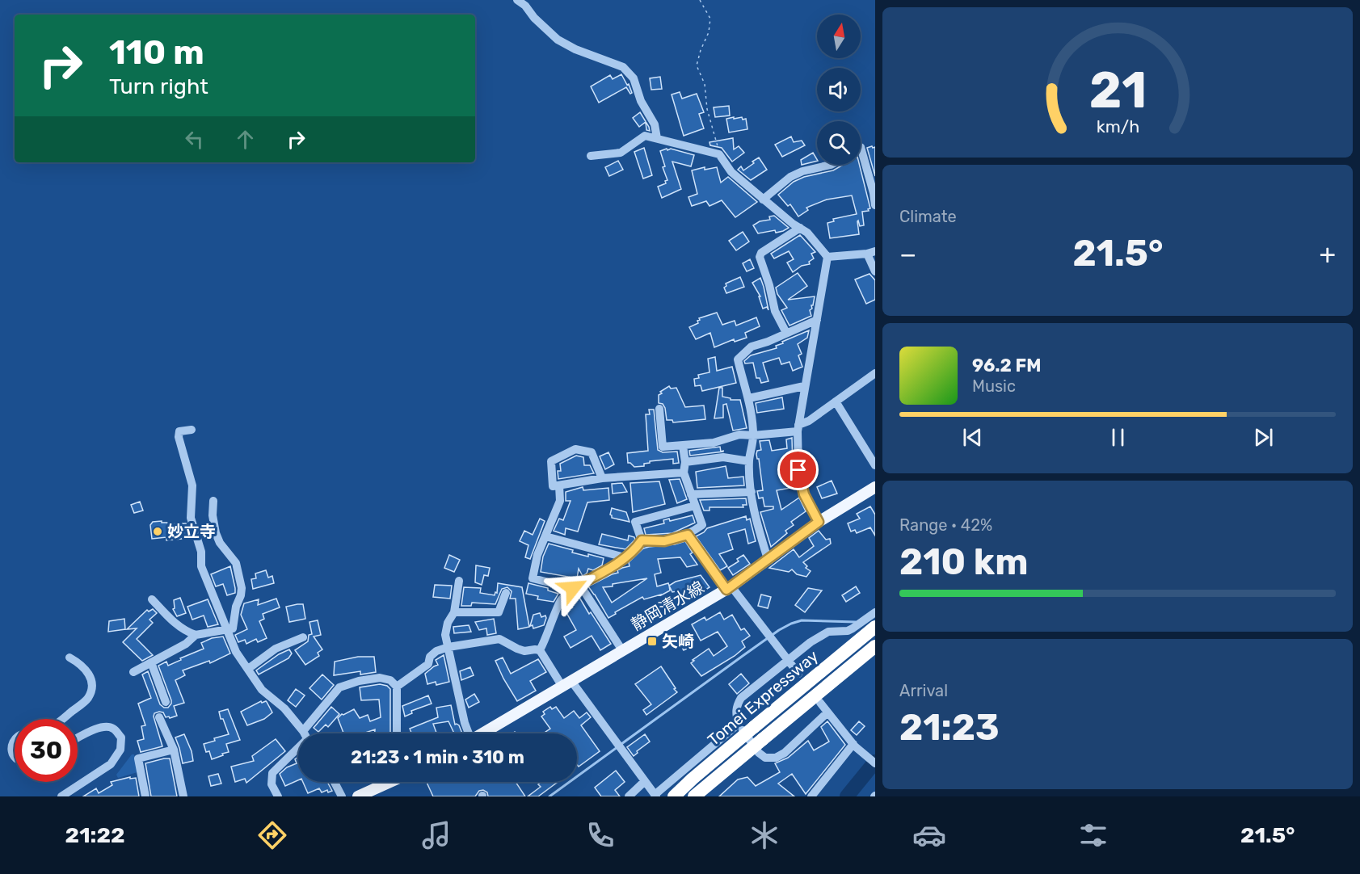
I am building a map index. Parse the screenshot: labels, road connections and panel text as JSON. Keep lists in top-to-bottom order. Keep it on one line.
{"streets":{"highway":["Tomei Expressway"],"main road":["静岡清水線"]},"places":{"other":["妙立寺"],"transit":["矢崎"]},"north":"top","page":{"turn":["110 m","Turn right"],"tile":["Climate",["Range · 42%","210 km"],["Arrival","21:23"]],"heat":["−","21.5°","+"],"song":["96.2 FM","Music"],"limit":"30","trip":"21:23 · 1 min · 310 m","tabs":["21:22","21.5°"],"gauge":["21","km/h"]}}
